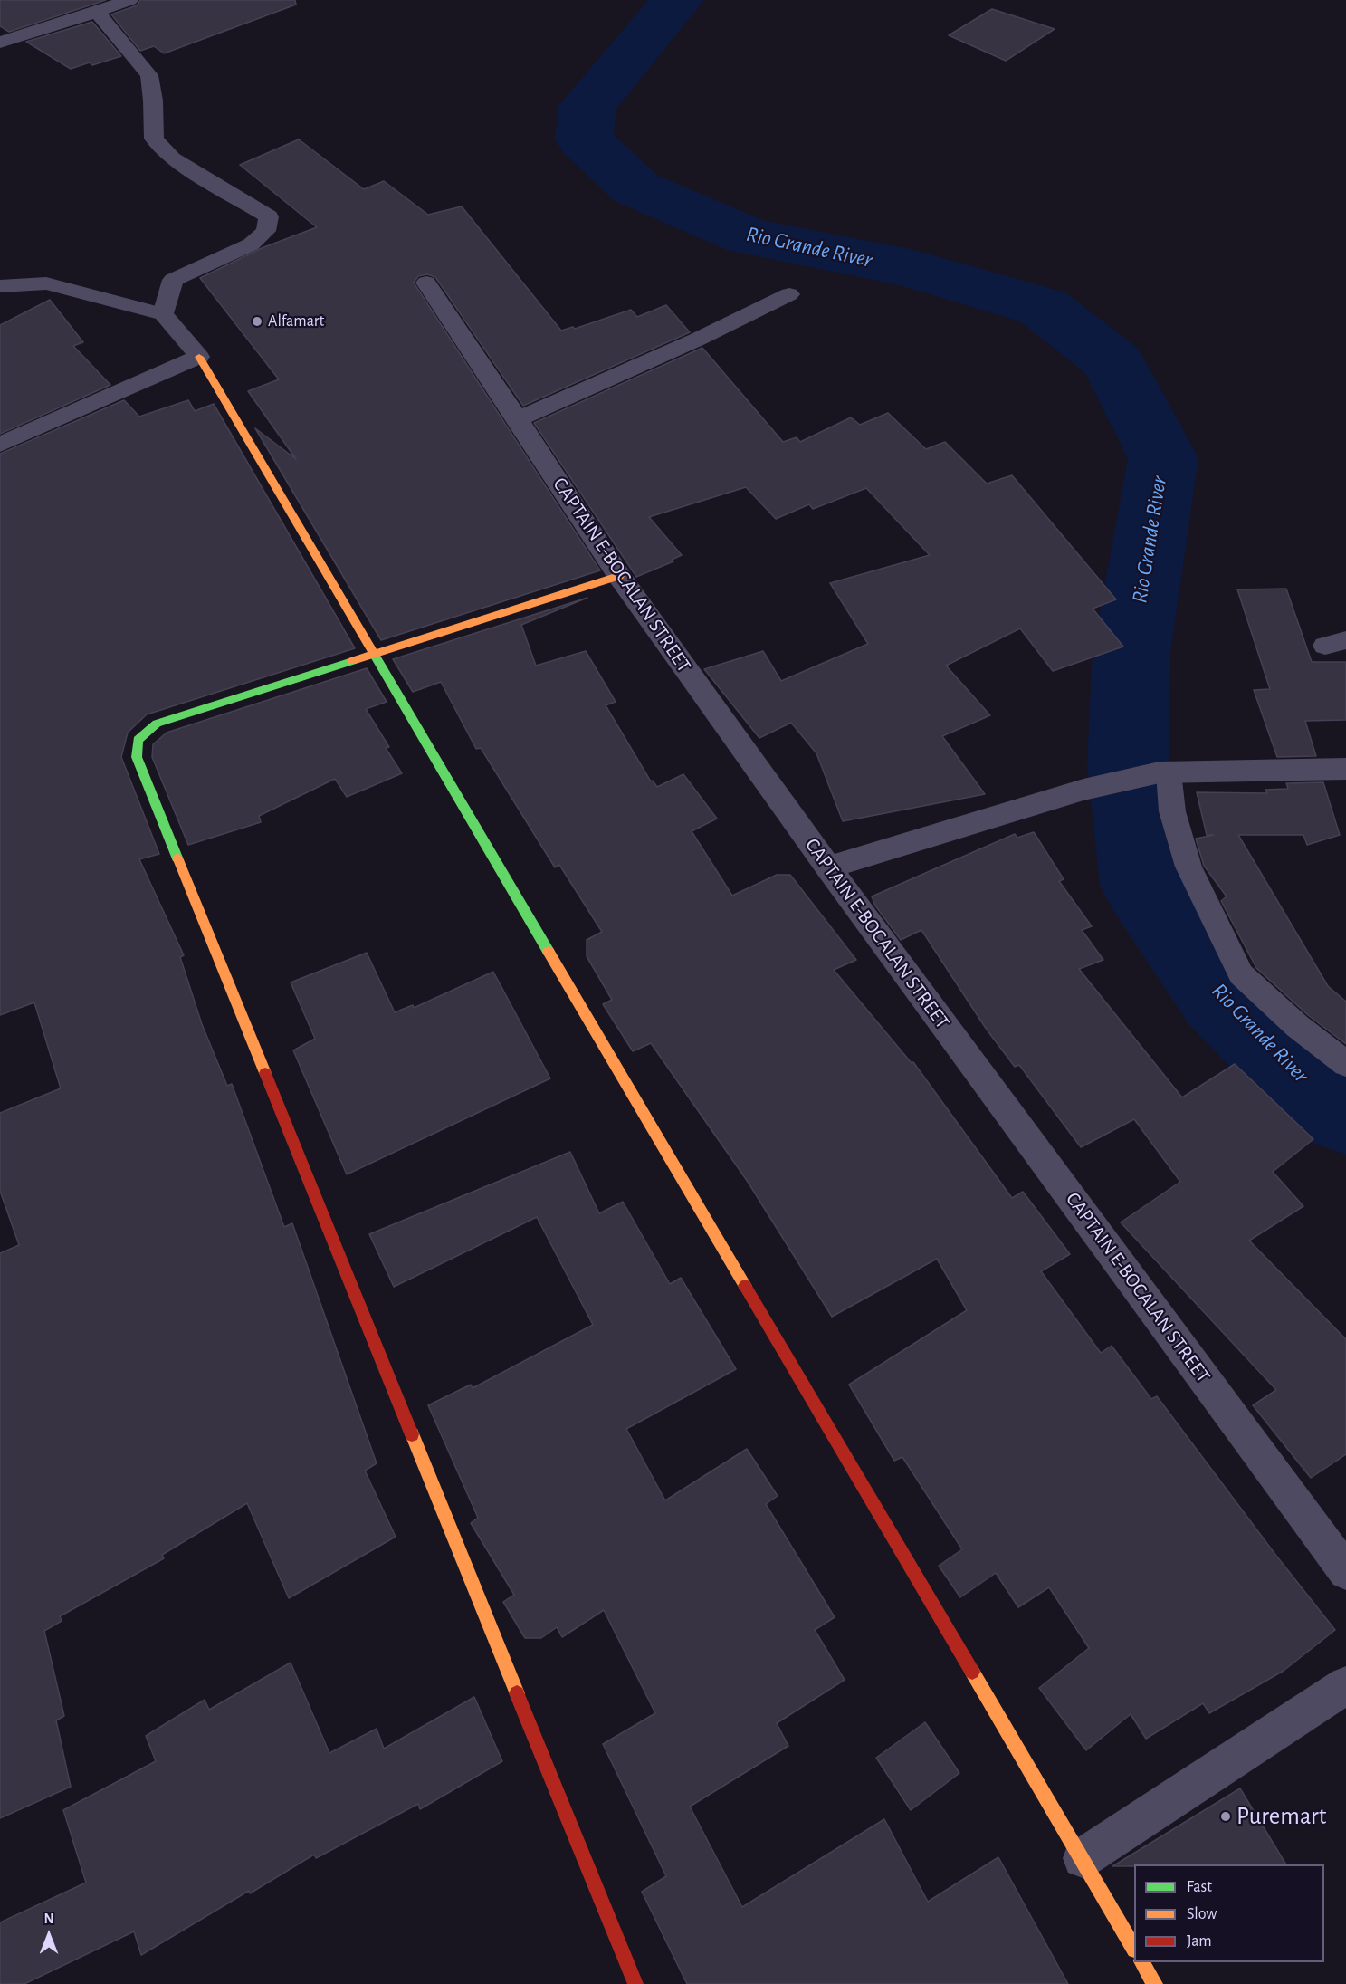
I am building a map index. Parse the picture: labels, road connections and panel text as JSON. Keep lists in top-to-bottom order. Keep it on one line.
{"streets":{"street":["CAPTAIN E-BOCALAN STREET"]},"water":["Rio Grande River"],"places":["Alfamart","Puremart"],"legend":["Fast","Slow","Jam"],"north":"top"}
